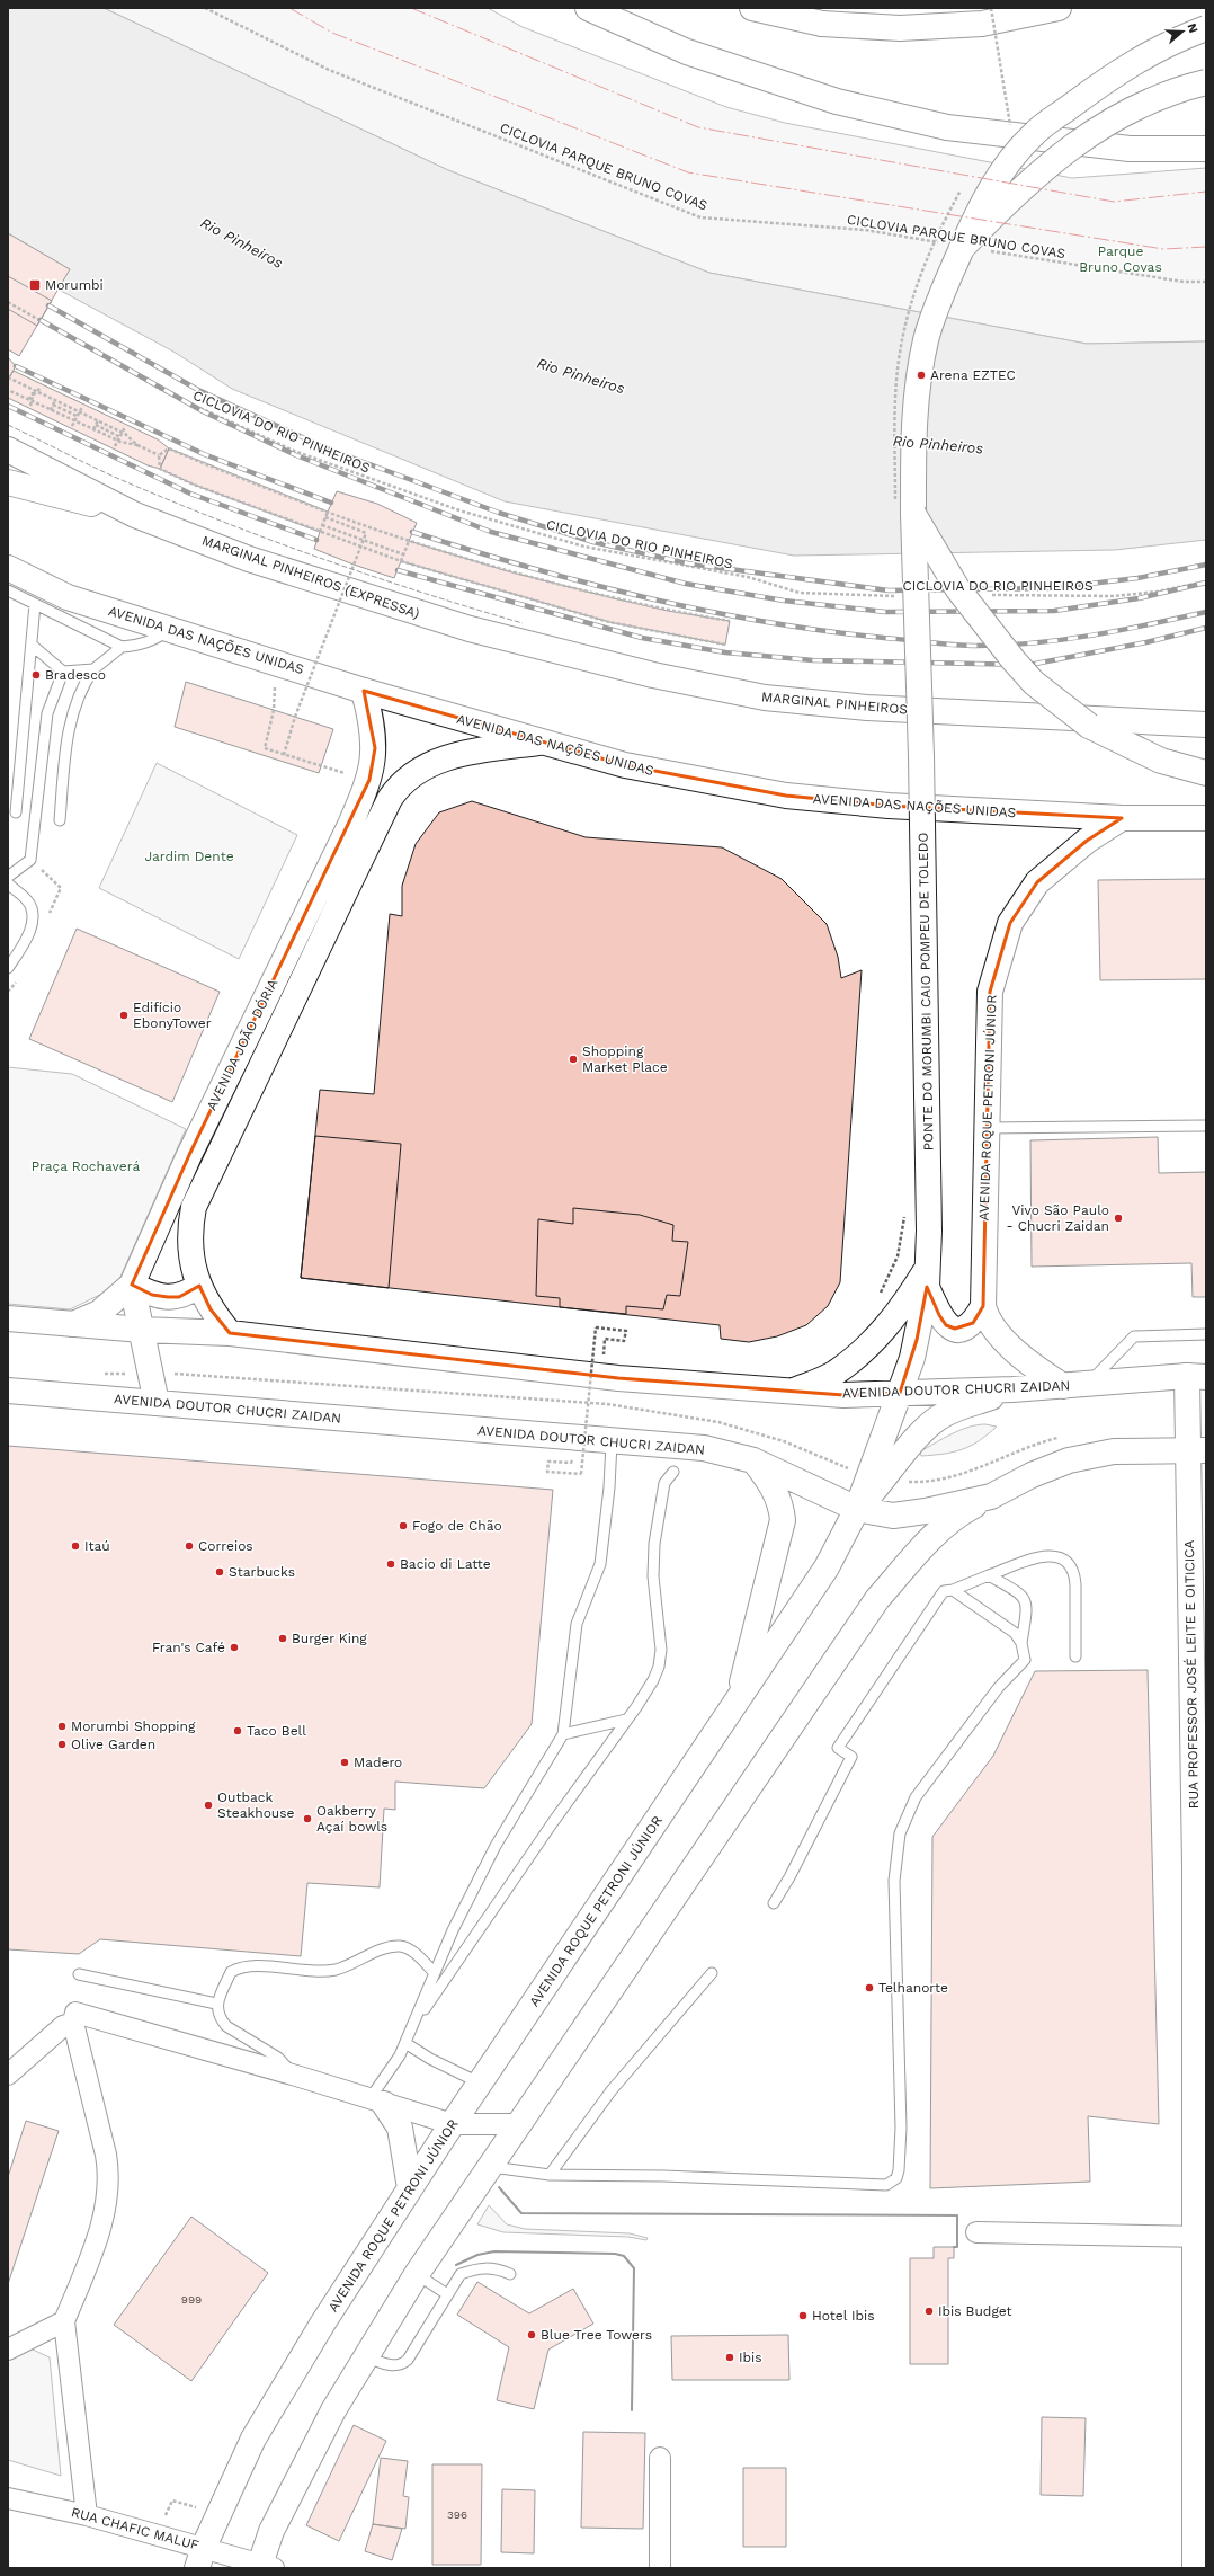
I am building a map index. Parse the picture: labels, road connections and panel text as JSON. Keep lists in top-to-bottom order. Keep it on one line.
{"streets":{"main road":["MARGINAL PINHEIROS (EXPRESSA)","AVENIDA DAS NAÇÕES UNIDAS","MARGINAL PINHEIROS","PONTE DO MORUMBI CAIO POMPEU DE TOLEDO","AVENIDA JOÃO DÓRIA","AVENIDA ROQUE PETRONI JÚNIOR","AVENIDA DOUTOR CHUCRI ZAIDAN","RUA PROFESSOR JOSÉ LEITE E OITICICA"],"street":["RUA CHAFIC MALUF"],"path":["CICLOVIA PARQUE BRUNO COVAS","CICLOVIA DO RIO PINHEIROS"]},"crossings":[["CICLOVIA PARQUE BRUNO COVAS","PONTE DO MORUMBI CAIO POMPEU DE TOLEDO"],["MARGINAL PINHEIROS (EXPRESSA)","MARGINAL PINHEIROS"],["AVENIDA DAS NAÇÕES UNIDAS","AVENIDA JOÃO DÓRIA"],["AVENIDA DAS NAÇÕES UNIDAS","AVENIDA ROQUE PETRONI JÚNIOR"],["PONTE DO MORUMBI CAIO POMPEU DE TOLEDO","AVENIDA ROQUE PETRONI JÚNIOR"],["AVENIDA JOÃO DÓRIA","AVENIDA DOUTOR CHUCRI ZAIDAN"],["AVENIDA ROQUE PETRONI JÚNIOR","AVENIDA DOUTOR CHUCRI ZAIDAN"],["AVENIDA ROQUE PETRONI JÚNIOR","RUA CHAFIC MALUF"],["AVENIDA DOUTOR CHUCRI ZAIDAN","RUA PROFESSOR JOSÉ LEITE E OITICICA"]],"water":["Rio Pinheiros"],"parks":["Parque Bruno Covas","Jardim Dente","Praça Rochaverá"],"places":{"transit":["Morumbi"],"other":["Arena EZTEC","Bradesco","Edifício EbonyTower","Shopping Market Place","Vivo São Paulo - Chucri Zaidan","Fogo de Chão","Itaú","Correios","Bacio di Latte","Starbucks","Burger King","Fran's Café","Morumbi Shopping","Taco Bell","Olive Garden","Madero","Outback Steakhouse","Oakberry Açaí bowls","Telhanorte","Ibis Budget","Hotel Ibis","Blue Tree Towers","Ibis"]},"house_numbers":["999","396"],"north":"right"}
